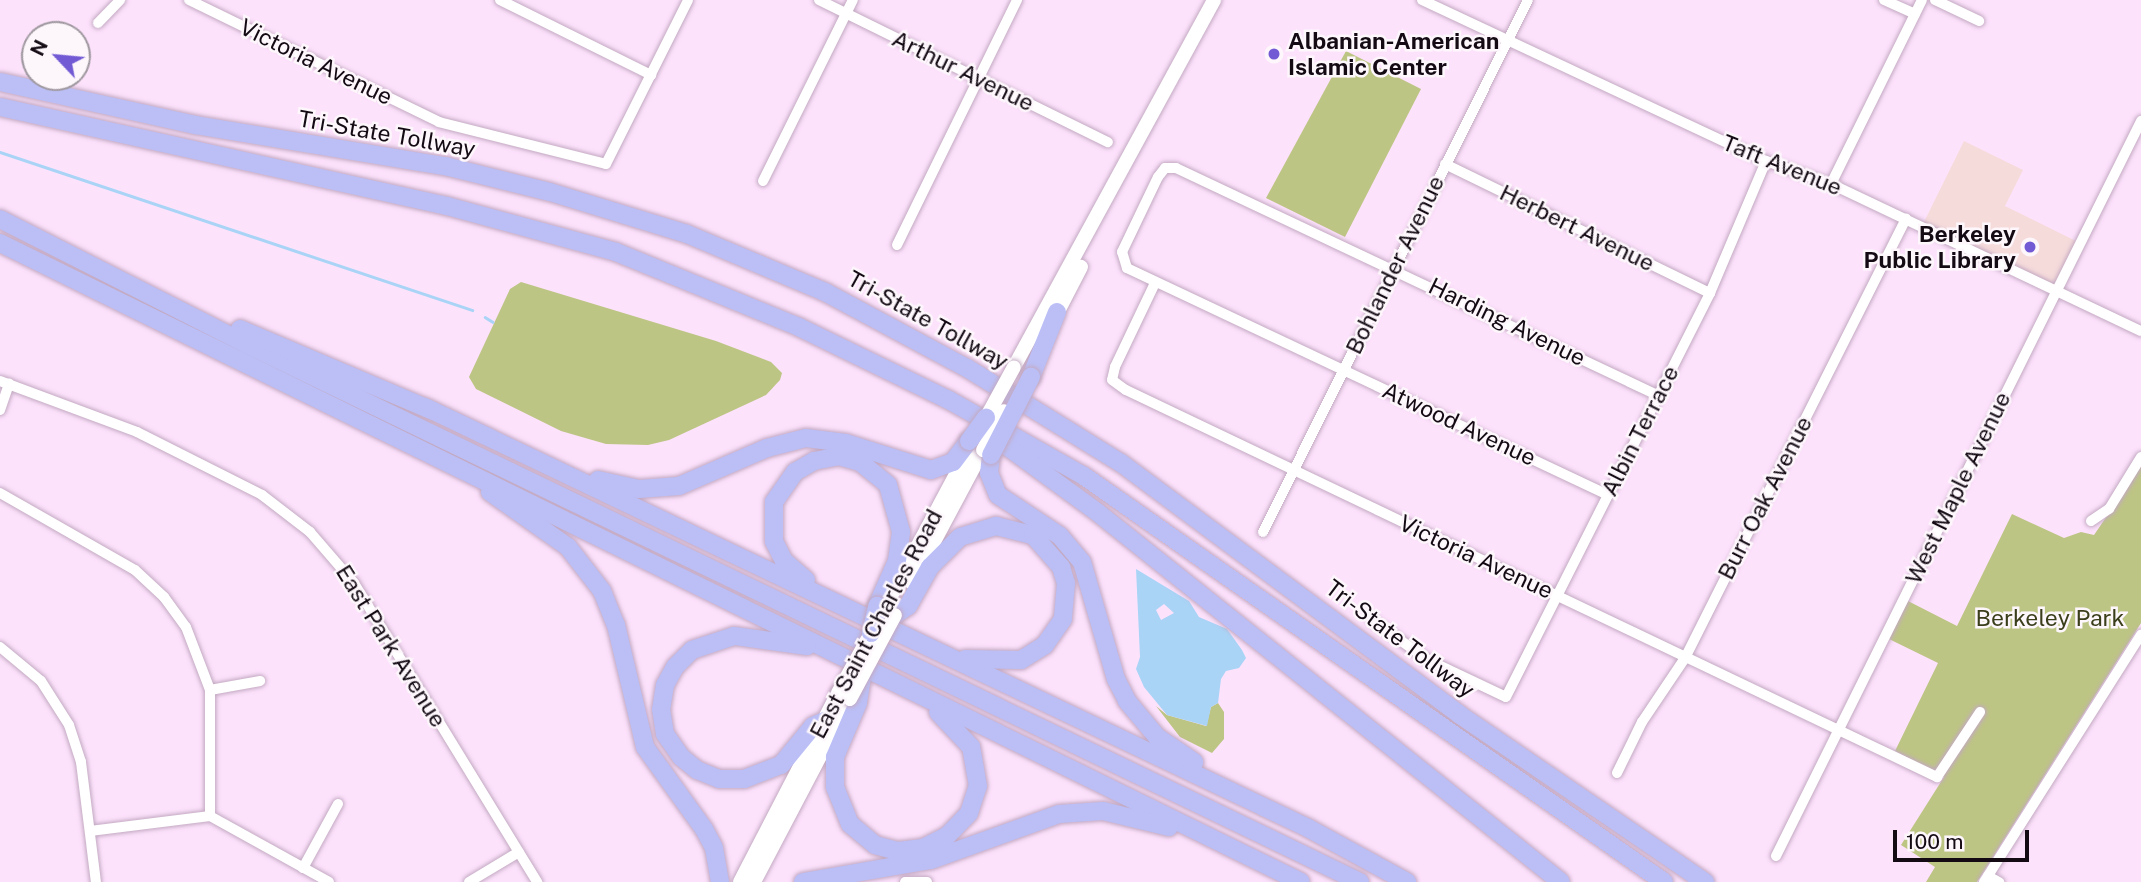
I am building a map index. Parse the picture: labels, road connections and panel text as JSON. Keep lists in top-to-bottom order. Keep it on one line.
{"streets":{"highway":["Tri-State Tollway"],"main road":["East Saint Charles Road"],"street":["Victoria Avenue","Arthur Avenue","Taft Avenue","Herbert Avenue","Bohlander Avenue","Harding Avenue","Atwood Avenue","Albin Terrace","West Maple Avenue","Burr Oak Avenue","East Park Avenue"]},"crossings":[["Victoria Avenue","Bohlander Avenue"],["Victoria Avenue","Atwood Avenue"],["Victoria Avenue","Albin Terrace"],["Victoria Avenue","West Maple Avenue"],["Victoria Avenue","Burr Oak Avenue"],["Taft Avenue","Bohlander Avenue"],["Taft Avenue","Albin Terrace"],["Taft Avenue","West Maple Avenue"],["Taft Avenue","Burr Oak Avenue"],["Herbert Avenue","Bohlander Avenue"],["Herbert Avenue","Albin Terrace"],["Bohlander Avenue","Harding Avenue"],["Bohlander Avenue","Atwood Avenue"],["Harding Avenue","Atwood Avenue"],["Harding Avenue","Albin Terrace"],["Atwood Avenue","Albin Terrace"]],"parks":["Berkeley Park"],"places":["Albanian-American Islamic Center","Berkeley Public Library"],"scale_bar":"100 m","north":"top left"}
